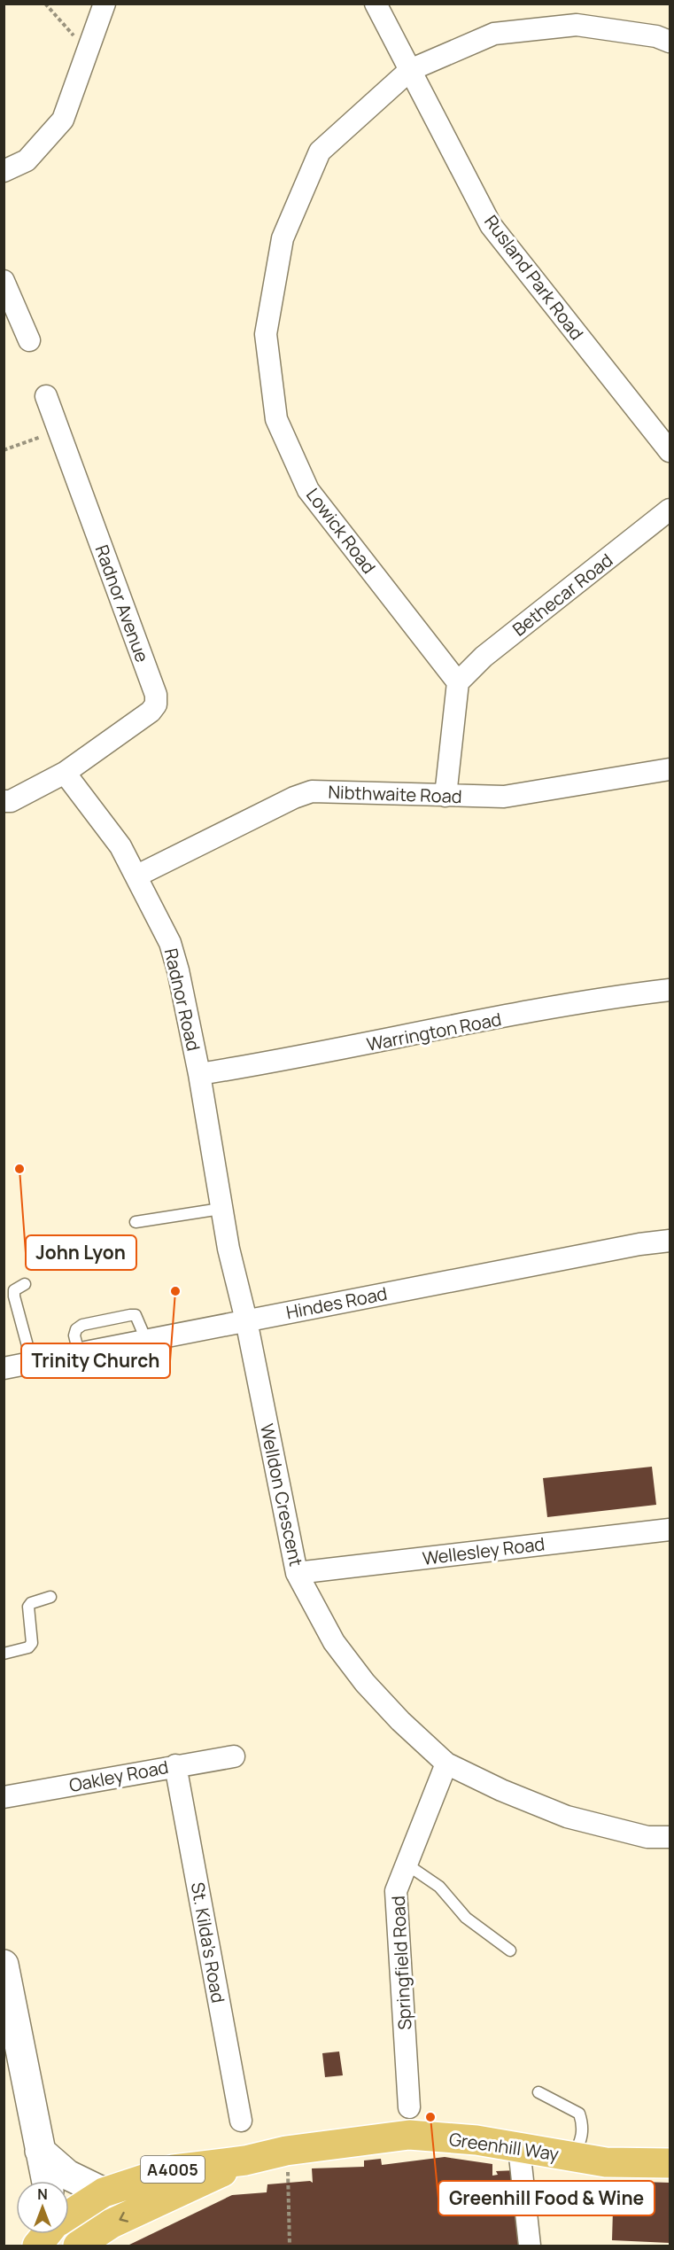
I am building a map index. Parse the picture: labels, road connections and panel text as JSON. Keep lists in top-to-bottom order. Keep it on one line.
{"streets":{"main road":["Greenhill Way","A4005"],"street":["Rusland Park Road","Lowick Road","Bethecar Road","Radnor Avenue","Nibthwaite Road","Radnor Road","Warrington Road","Hindes Road","Welldon Crescent","Wellesley Road","Oakley Road","St. Kilda's Road","Springfield Road"]},"crossings":[["Rusland Park Road","Lowick Road"],["Lowick Road","Bethecar Road"],["Radnor Avenue","Radnor Road"],["Nibthwaite Road","Radnor Road"],["Radnor Road","Warrington Road"],["Radnor Road","Hindes Road"],["Radnor Road","Welldon Crescent"],["Hindes Road","Welldon Crescent"],["Welldon Crescent","Wellesley Road"],["Welldon Crescent","Springfield Road"],["Oakley Road","St. Kilda's Road"]],"places":["John Lyon","Trinity Church","Greenhill Food & Wine"],"north":"top"}
